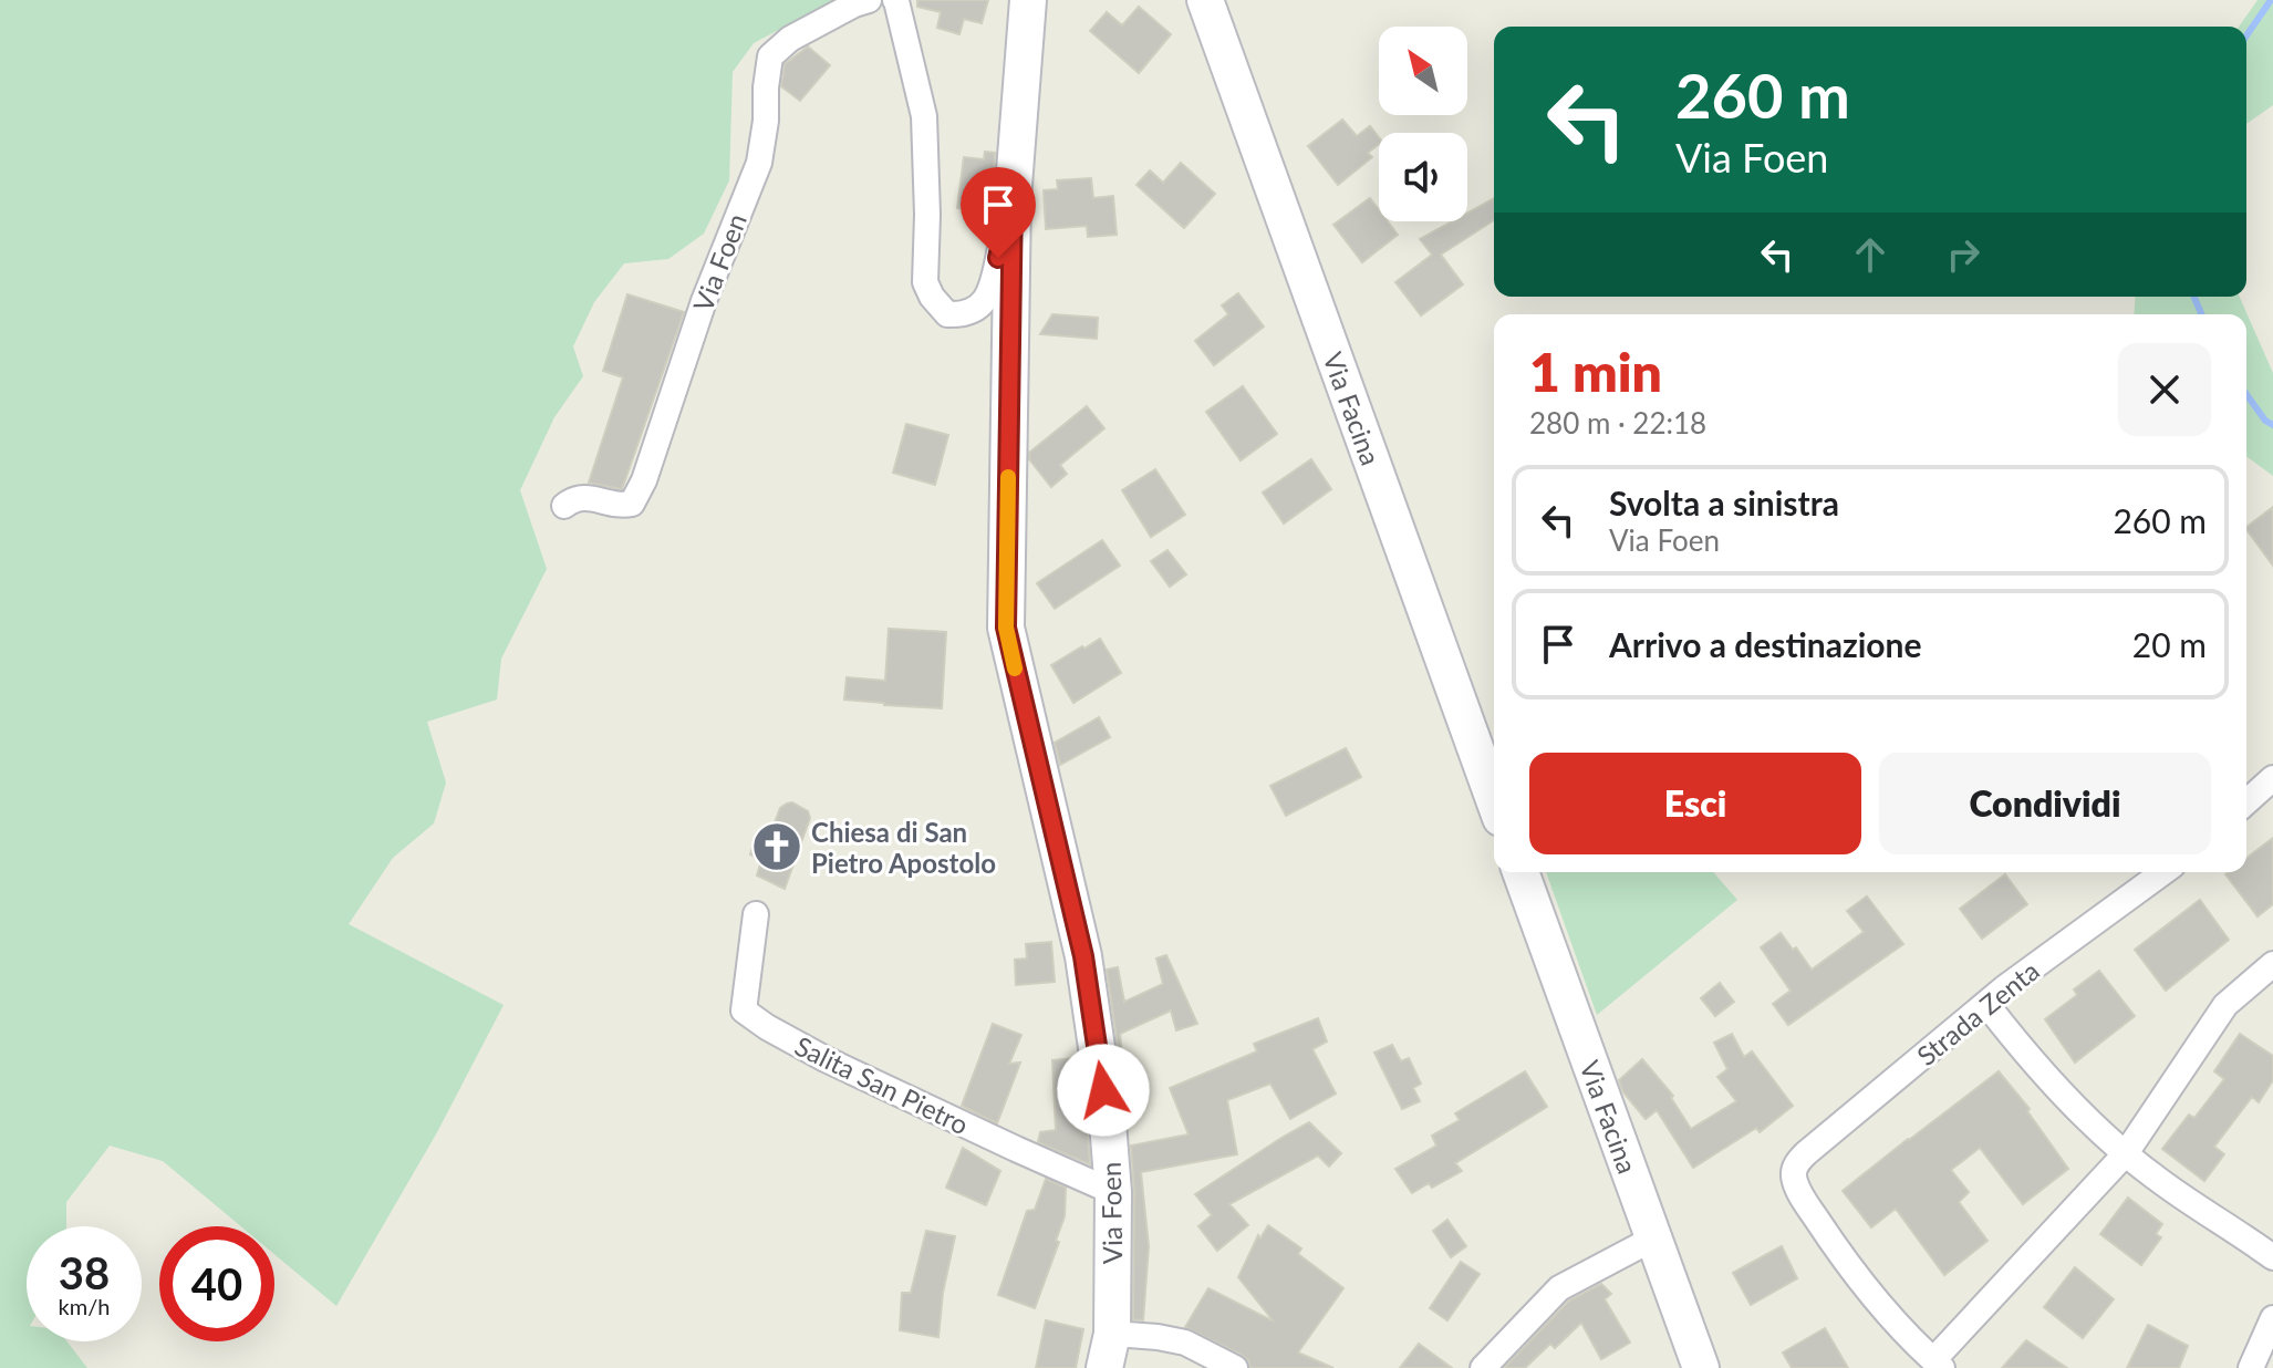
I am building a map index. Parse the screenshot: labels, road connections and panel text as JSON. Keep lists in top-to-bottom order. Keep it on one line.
{"streets":{"main road":["Via Foen","Via Facina"],"street":["Strada Zenta","Salita San Pietro"]},"crossings":[["Via Foen","Salita San Pietro"]],"places":{"church":["Chiesa di San Pietro Apostolo"]},"north":"top left","page":{"turn":["260 m","Via Foen"],"heading":["1 min","280 m · 22:18"],"list":[{"name":"Svolta a sinistra","note":"Via Foen","value":"260 m"},{"name":"Arrivo a destinazione","value":"20 m"}],"buttons":["Esci","Condividi"],"speed":"38 km/h","limit":"40"}}
